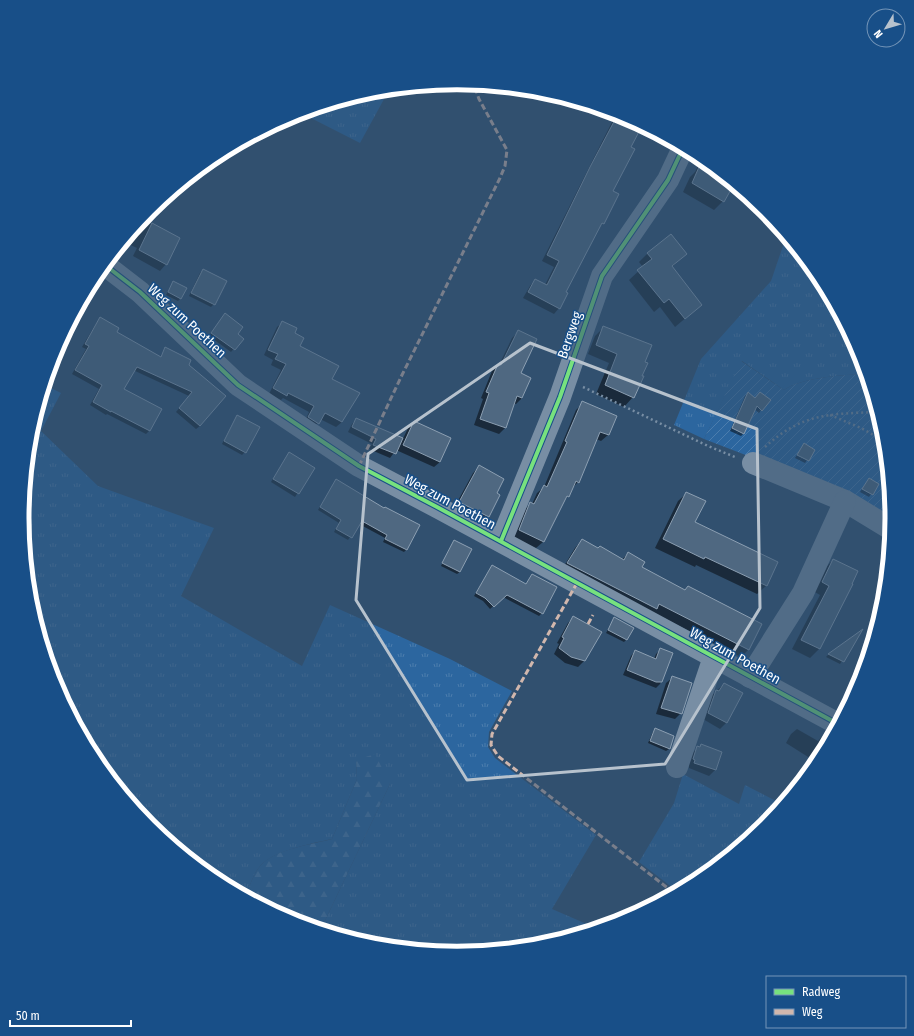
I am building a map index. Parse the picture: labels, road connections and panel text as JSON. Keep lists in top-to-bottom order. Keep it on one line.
{"streets":{"street":["Weg zum Poethen","Bergweg"]},"crossings":[["Weg zum Poethen","Bergweg"]],"legend":["Radweg","Weg"],"scale_bar":"50 m","north":"bottom left"}
